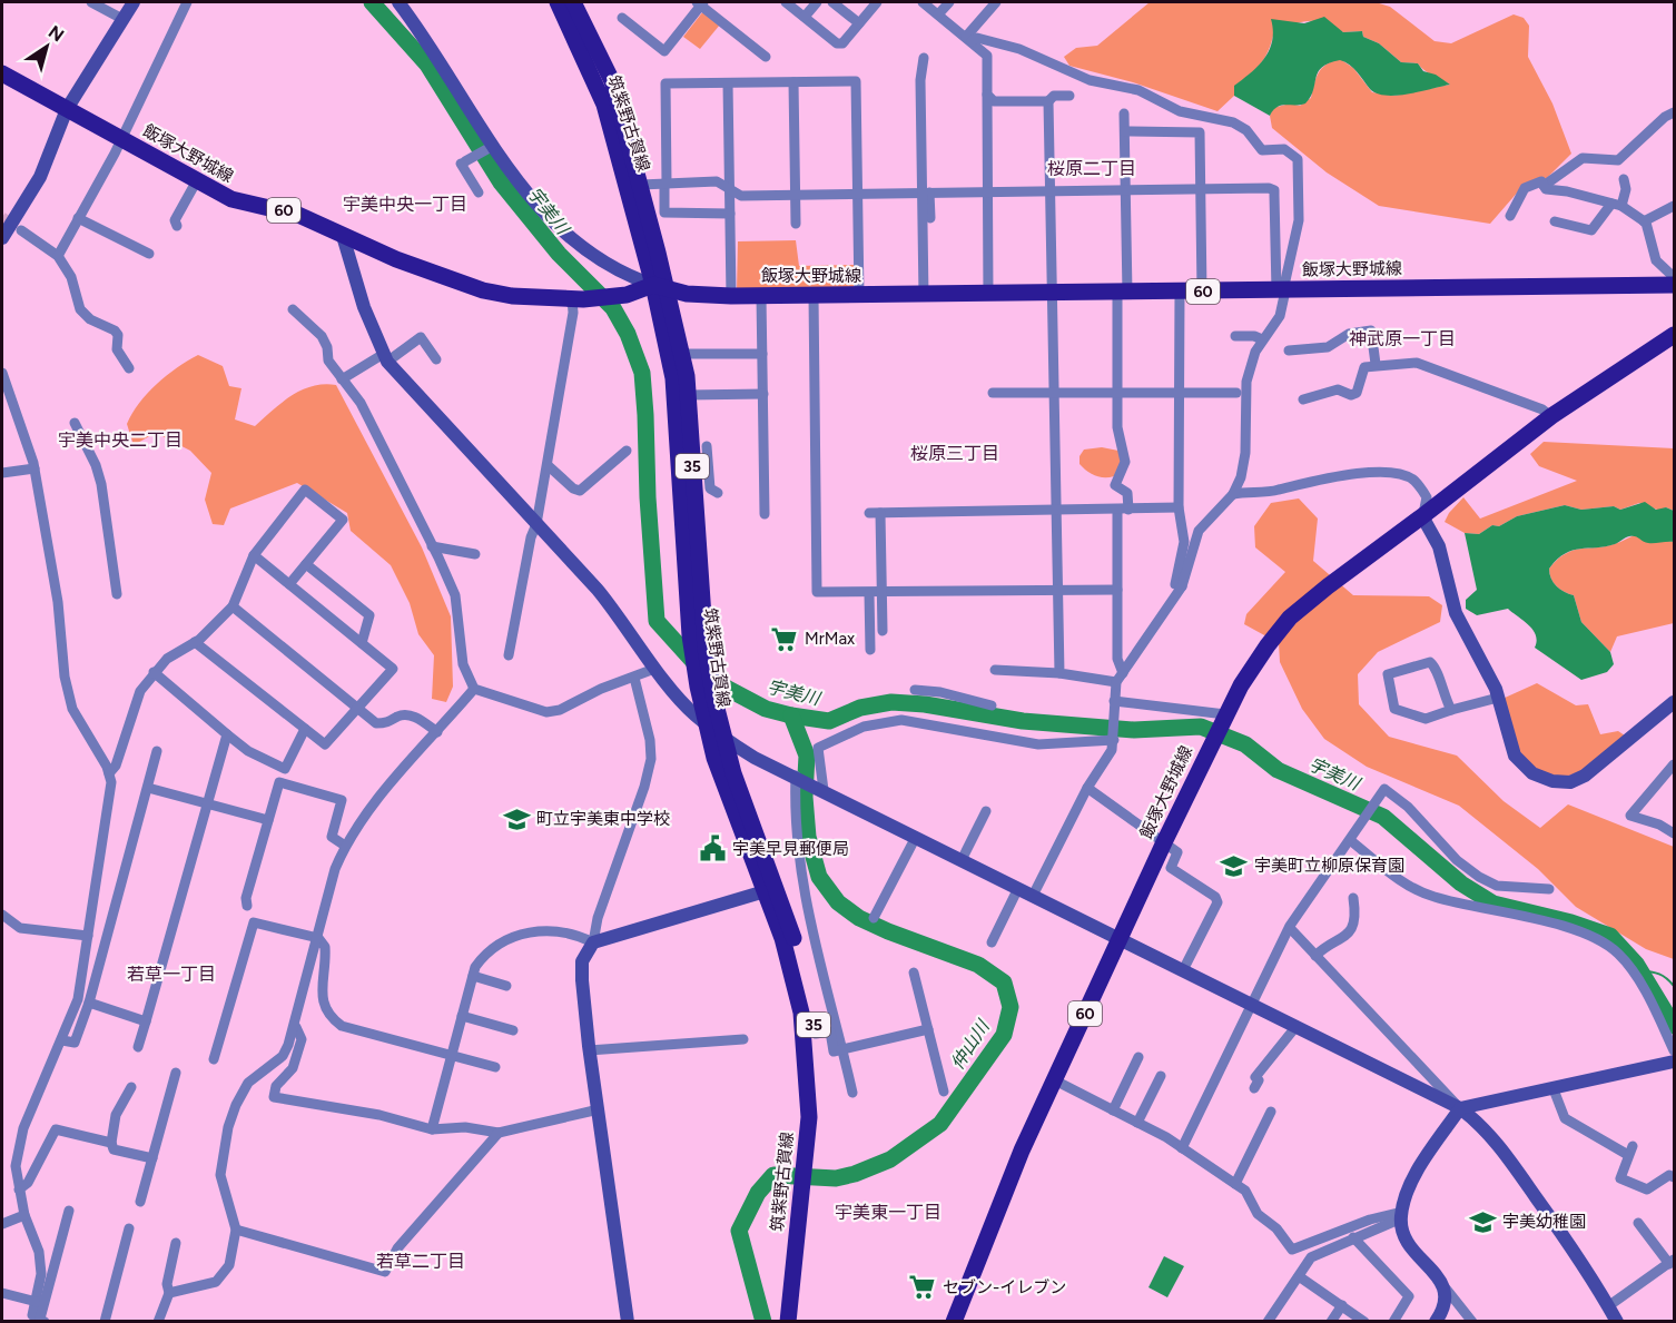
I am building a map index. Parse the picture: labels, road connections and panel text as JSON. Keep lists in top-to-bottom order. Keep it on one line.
{"streets":{"main road":["筑紫野古賀線","飯塚大野城線","60","35"]},"crossings":[["筑紫野古賀線","飯塚大野城線"]],"districts":["桜原二丁目","宇美中央一丁目","神武原一丁目","宇美中央二丁目","桜原三丁目","若草一丁目","宇美東一丁目","若草二丁目"],"water":["宇美川","仲山川"],"places":{"supermarket":["MrMax","セブン-イレブン"],"school or university":["町立宇美東中学校","宇美町立柳原保育園","宇美幼稚園"],"public building":["宇美早見郵便局"]},"north":"top right"}
